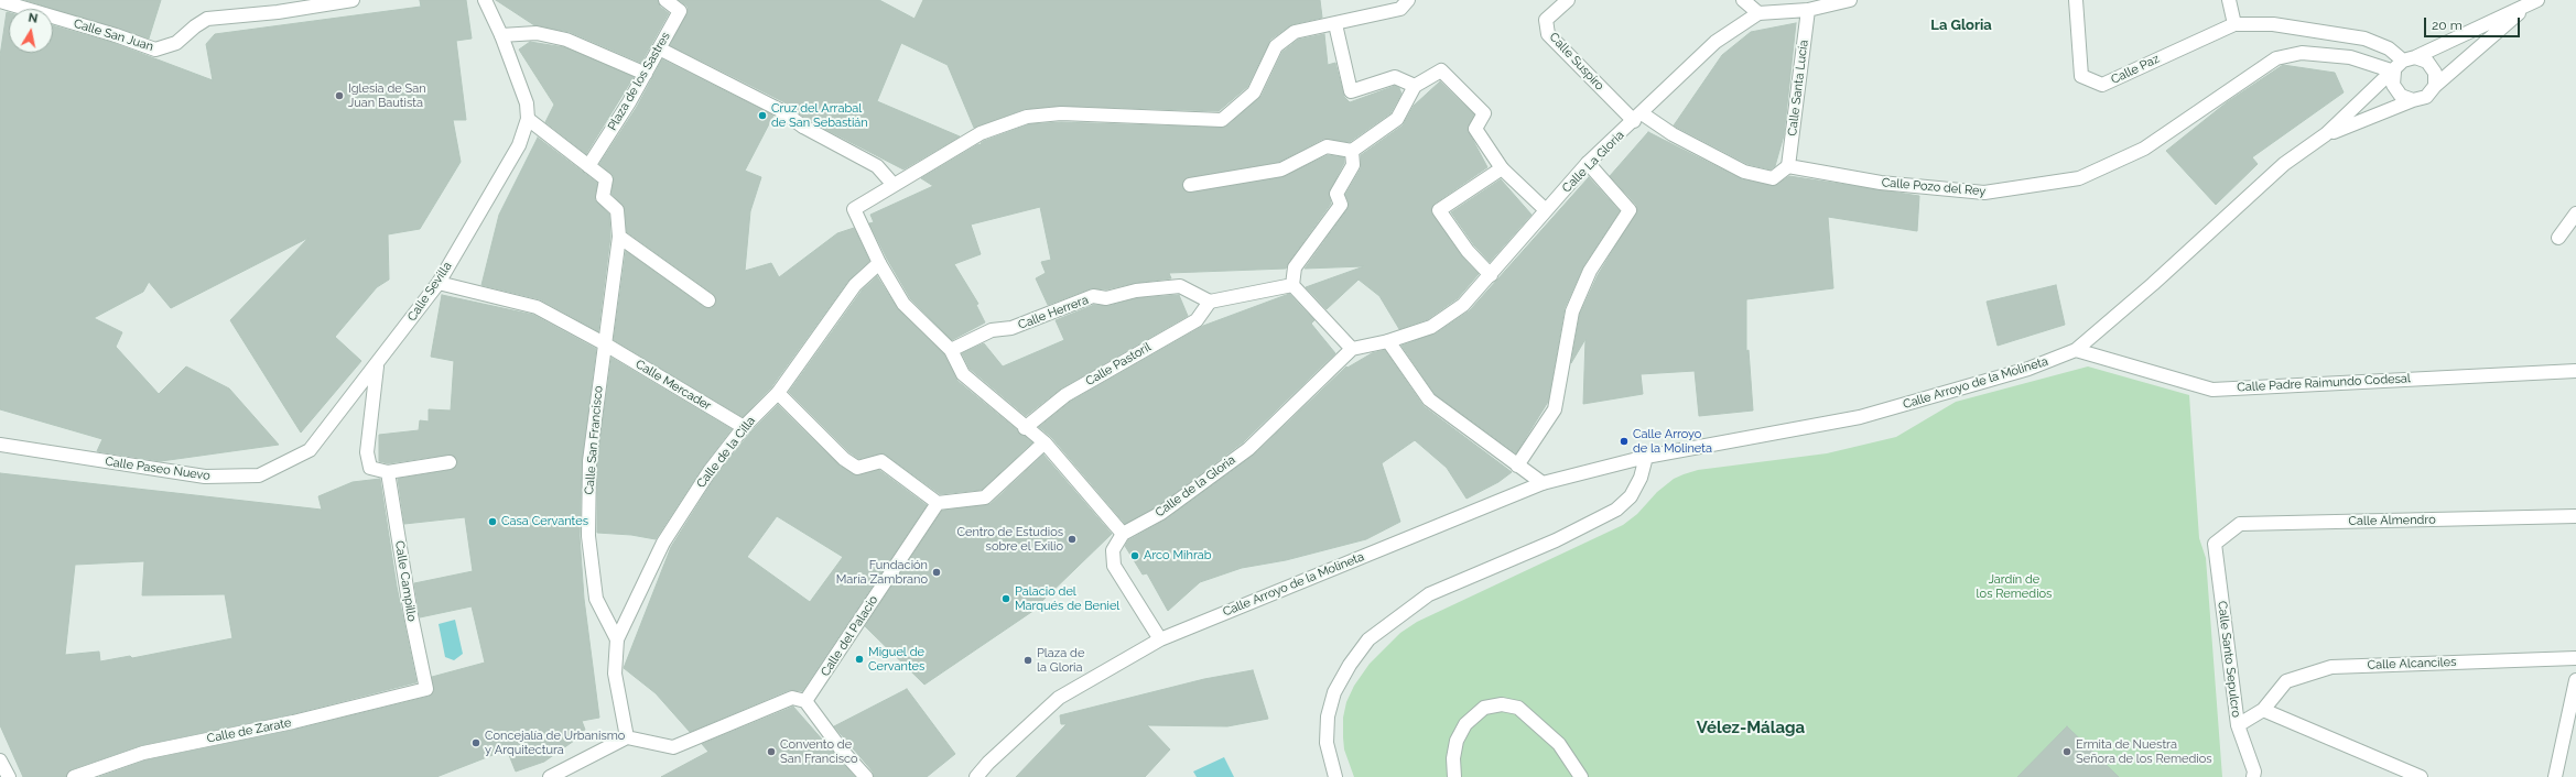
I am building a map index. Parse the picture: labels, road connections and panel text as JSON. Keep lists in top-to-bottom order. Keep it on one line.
{"streets":{"street":["Calle San Juan","Calle Suspiro","Calle Paz","Plaza de los Sastres","Calle Santa Lucía","Calle La Gloria","Calle Pozo del Rey","Calle Sevilla","Calle Herrera","Calle Pastoril","Calle Arroyo de la Molineta","Calle Padre Raimundo Codesal","Calle Mercader","Calle San Francisco","Calle de la Cilla","Calle Paseo Nuevo","Calle de la Gloria","Calle Almendro","Calle Campillo","Calle del Palacio","Calle Santo Sepulcro","Calle Alcanciles","Calle de Zarate"]},"crossings":[["Calle Suspiro","Calle La Gloria"],["Calle Paz","Calle Pozo del Rey"],["Calle Paz","Calle Arroyo de la Molineta"],["Plaza de los Sastres","Calle San Francisco"],["Calle Santa Lucía","Calle La Gloria"],["Calle Santa Lucía","Calle Pozo del Rey"],["Calle La Gloria","Calle de la Gloria"],["Calle Pozo del Rey","Calle Arroyo de la Molineta"],["Calle Sevilla","Calle Mercader"],["Calle Sevilla","Calle San Francisco"],["Calle Sevilla","Calle Paseo Nuevo"],["Calle Herrera","Calle Pastoril"],["Calle Arroyo de la Molineta","Calle Padre Raimundo Codesal"],["Calle Mercader","Calle San Francisco"],["Calle Mercader","Calle de la Cilla"],["Calle San Francisco","Calle de la Cilla"],["Calle Almendro","Calle Santo Sepulcro"],["Calle Campillo","Calle de Zarate"],["Calle Santo Sepulcro","Calle Alcanciles"]],"districts":["La Gloria","Vélez-Málaga"],"parks":["Jardín de los Remedios"],"places":["Iglesia de San Juan Bautista","Cruz del Arrabal de San Sebastián","Calle Arroyo de la Molineta","Casa Cervantes","Centro de Estudios sobre el Exilio","Arco Mihrab","Fundación María Zambrano","Palacio del Marqués de Beniel","Miguel de Cervantes","Plaza de la Gloria","Concejalía de Urbanismo y Arquitectura","Convento de San Francisco","Ermita de Nuestra Señora de los Remedios"],"scale_bar":"20 m","north":"top"}
